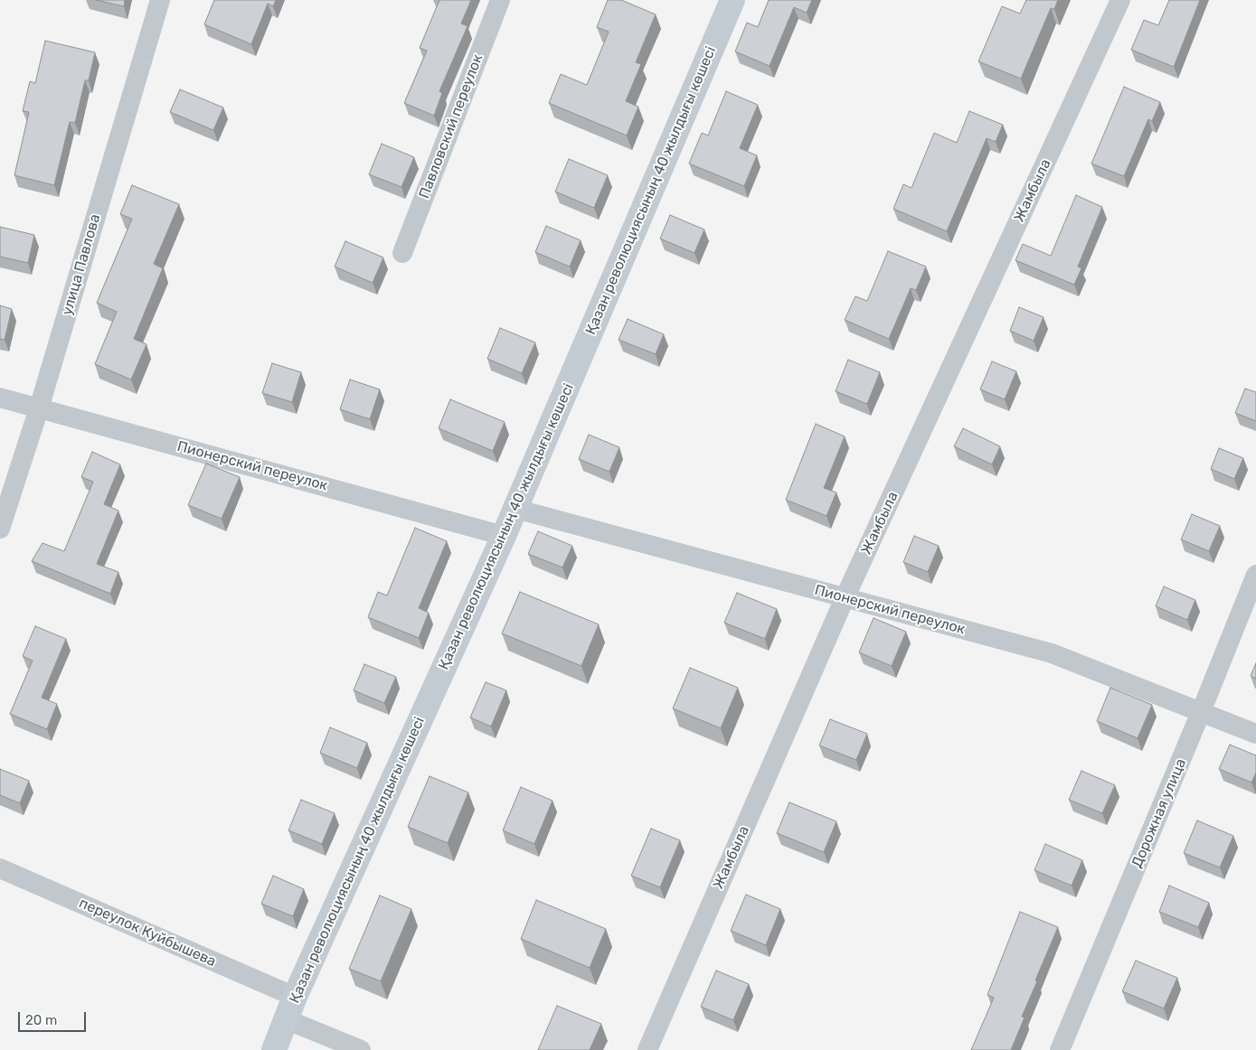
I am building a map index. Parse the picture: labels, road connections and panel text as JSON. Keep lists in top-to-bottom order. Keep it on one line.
{"streets":{"street":["Павловский переулок","Қазан революциясының 40 жылдығы көшесі","Жамбыла","улица Павлова","Пионерский переулок","Дорожная улица","переулок Куйбышева"]},"crossings":[["Қазан революциясының 40 жылдығы көшесі","Пионерский переулок"],["Қазан революциясының 40 жылдығы көшесі","переулок Куйбышева"],["Жамбыла","Пионерский переулок"],["улица Павлова","Пионерский переулок"],["Пионерский переулок","Дорожная улица"]],"scale_bar":"20 m"}
